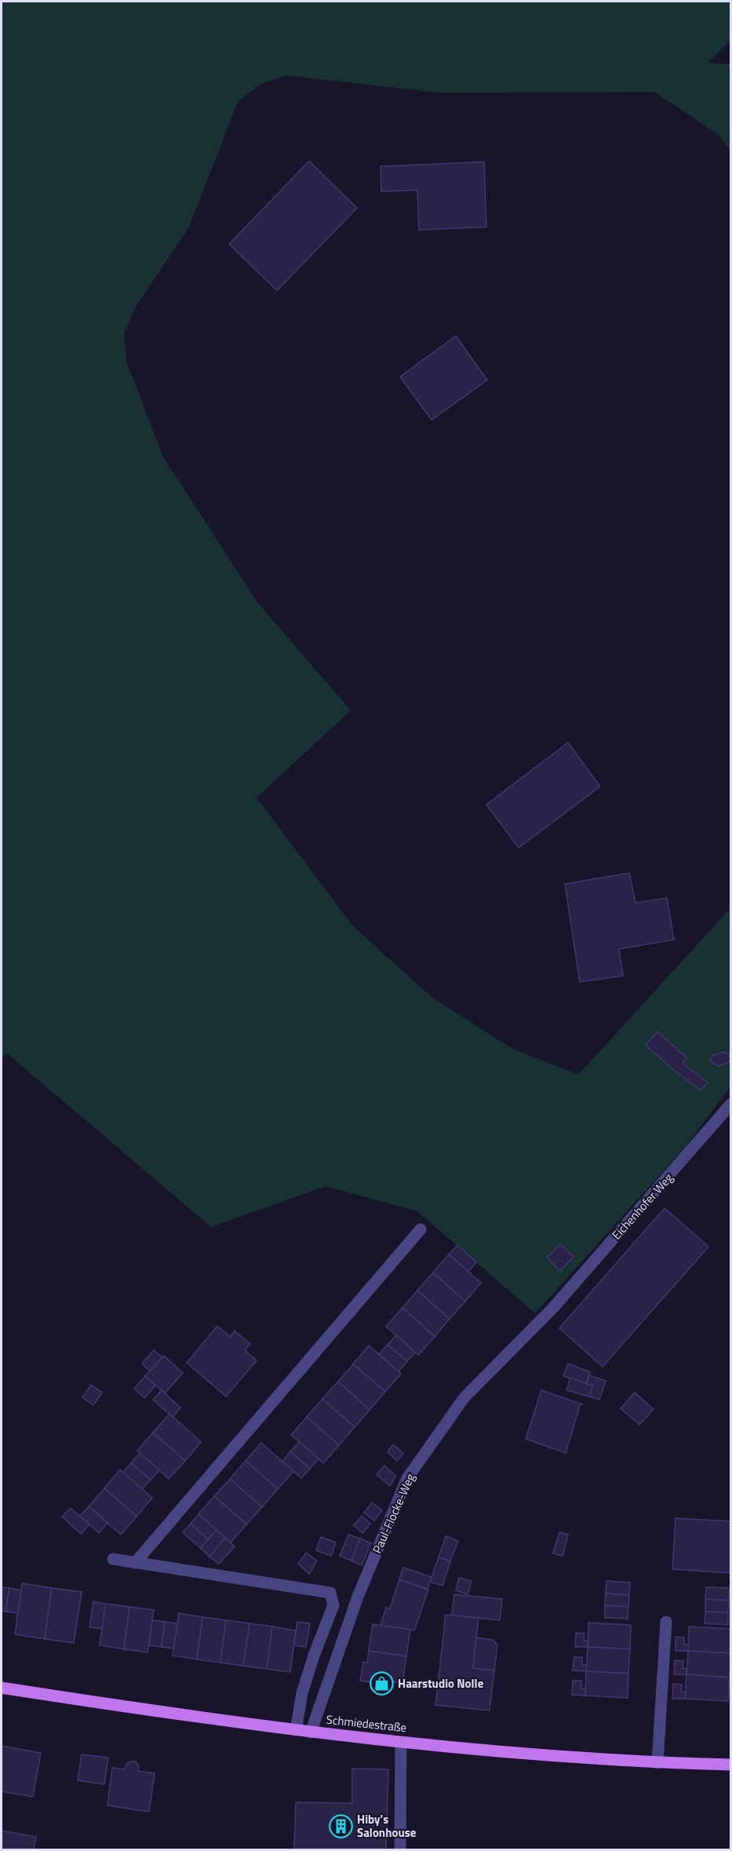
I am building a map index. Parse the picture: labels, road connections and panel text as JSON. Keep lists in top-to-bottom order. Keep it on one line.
{"streets":{"main road":["Schmiedestraße"],"street":["Eichenhofer Weg","Paul-Flocke-Weg"]},"crossings":[["Eichenhofer Weg","Paul-Flocke-Weg"],["Paul-Flocke-Weg","Schmiedestraße"]],"places":{"shop":["Haarstudio Nolle"],"building":["Hiby's Salonhouse"]}}
